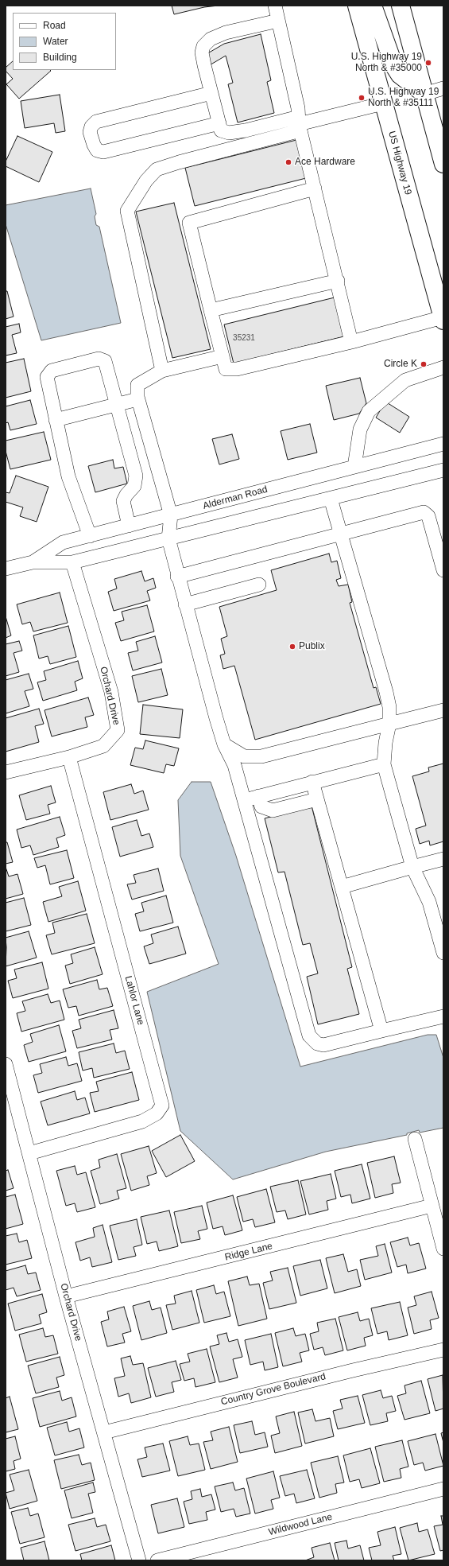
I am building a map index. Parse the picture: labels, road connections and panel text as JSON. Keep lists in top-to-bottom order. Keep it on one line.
{"streets":{"highway":["US Highway 19"],"street":["Alderman Road","Orchard Drive","Lahlor Lane","Ridge Lane","Country Grove Boulevard","Wildwood Lane"]},"crossings":[["Alderman Road","Orchard Drive"],["Orchard Drive","Lahlor Lane"],["Orchard Drive","Ridge Lane"],["Orchard Drive","Country Grove Boulevard"]],"places":["U.S. Highway 19 North & #35000","U.S. Highway 19 North & #35111","Ace Hardware","Circle K","Publix"],"house_numbers":["35231"],"legend":["Road","Water","Building"]}
